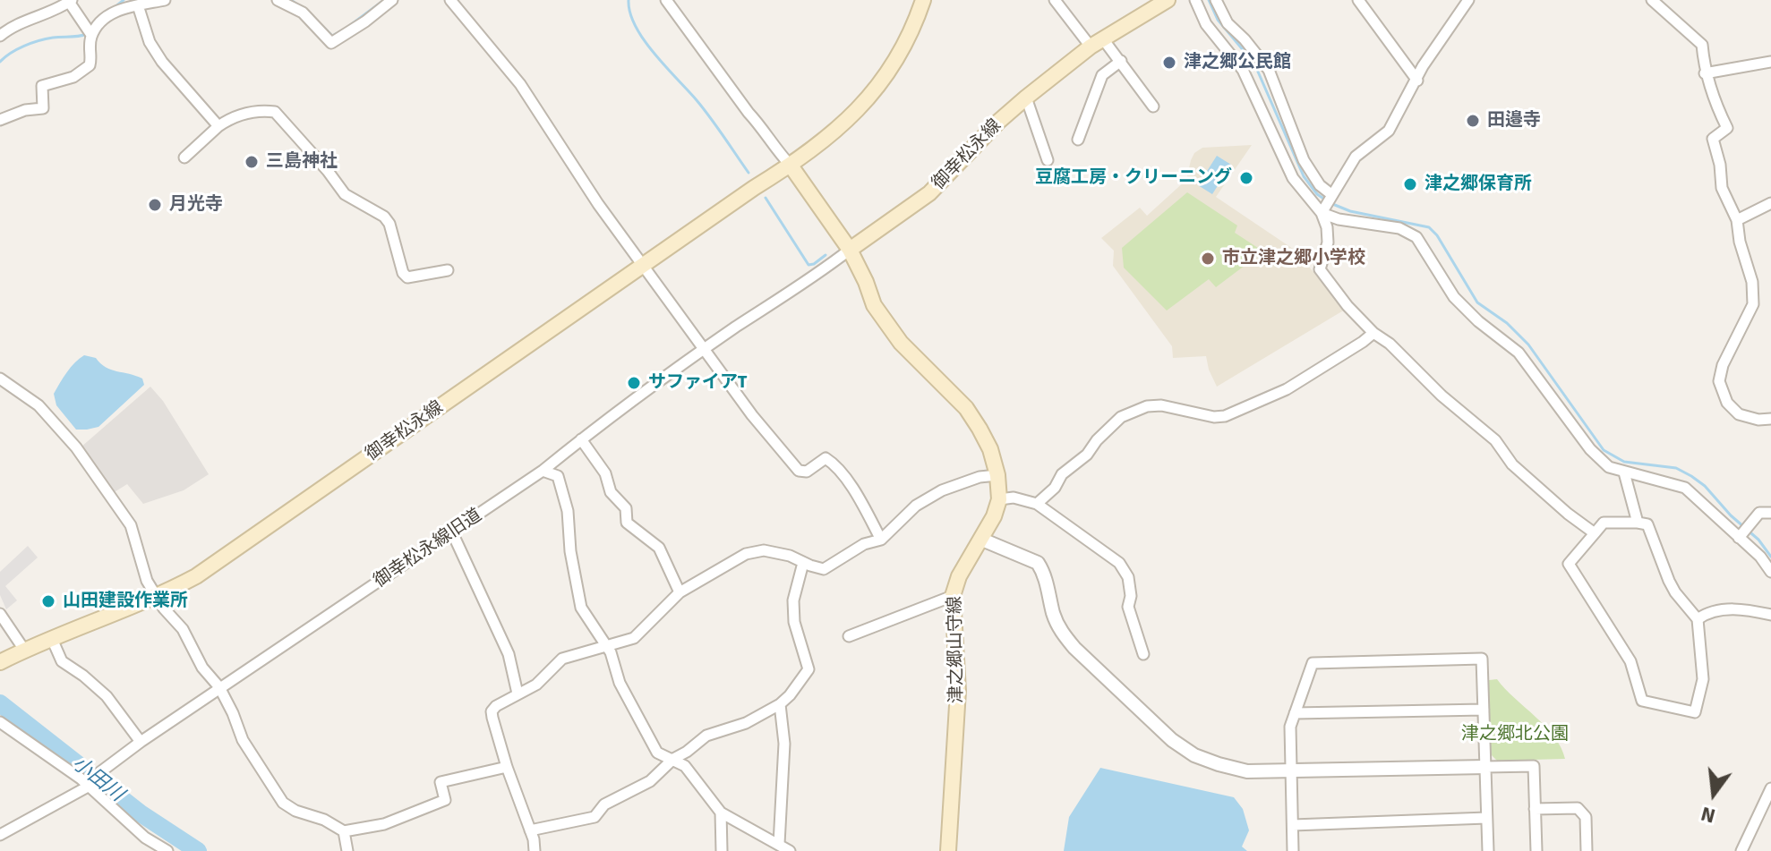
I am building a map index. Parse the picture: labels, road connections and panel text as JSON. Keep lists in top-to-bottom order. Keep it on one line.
{"streets":{"main road":["御幸松永線","津之郷山守線"],"street":["御幸松永線旧道"]},"crossings":[["御幸松永線","御幸松永線旧道"],["御幸松永線","津之郷山守線"],["御幸松永線旧道","津之郷山守線"]],"water":["小田川"],"parks":["津之郷北公園"],"places":["津之郷公民館","田邉寺","三島神社","豆腐工房・クリーニング","津之郷保育所","月光寺","市立津之郷小学校","サファイアT","山田建設作業所"],"north":"bottom"}
